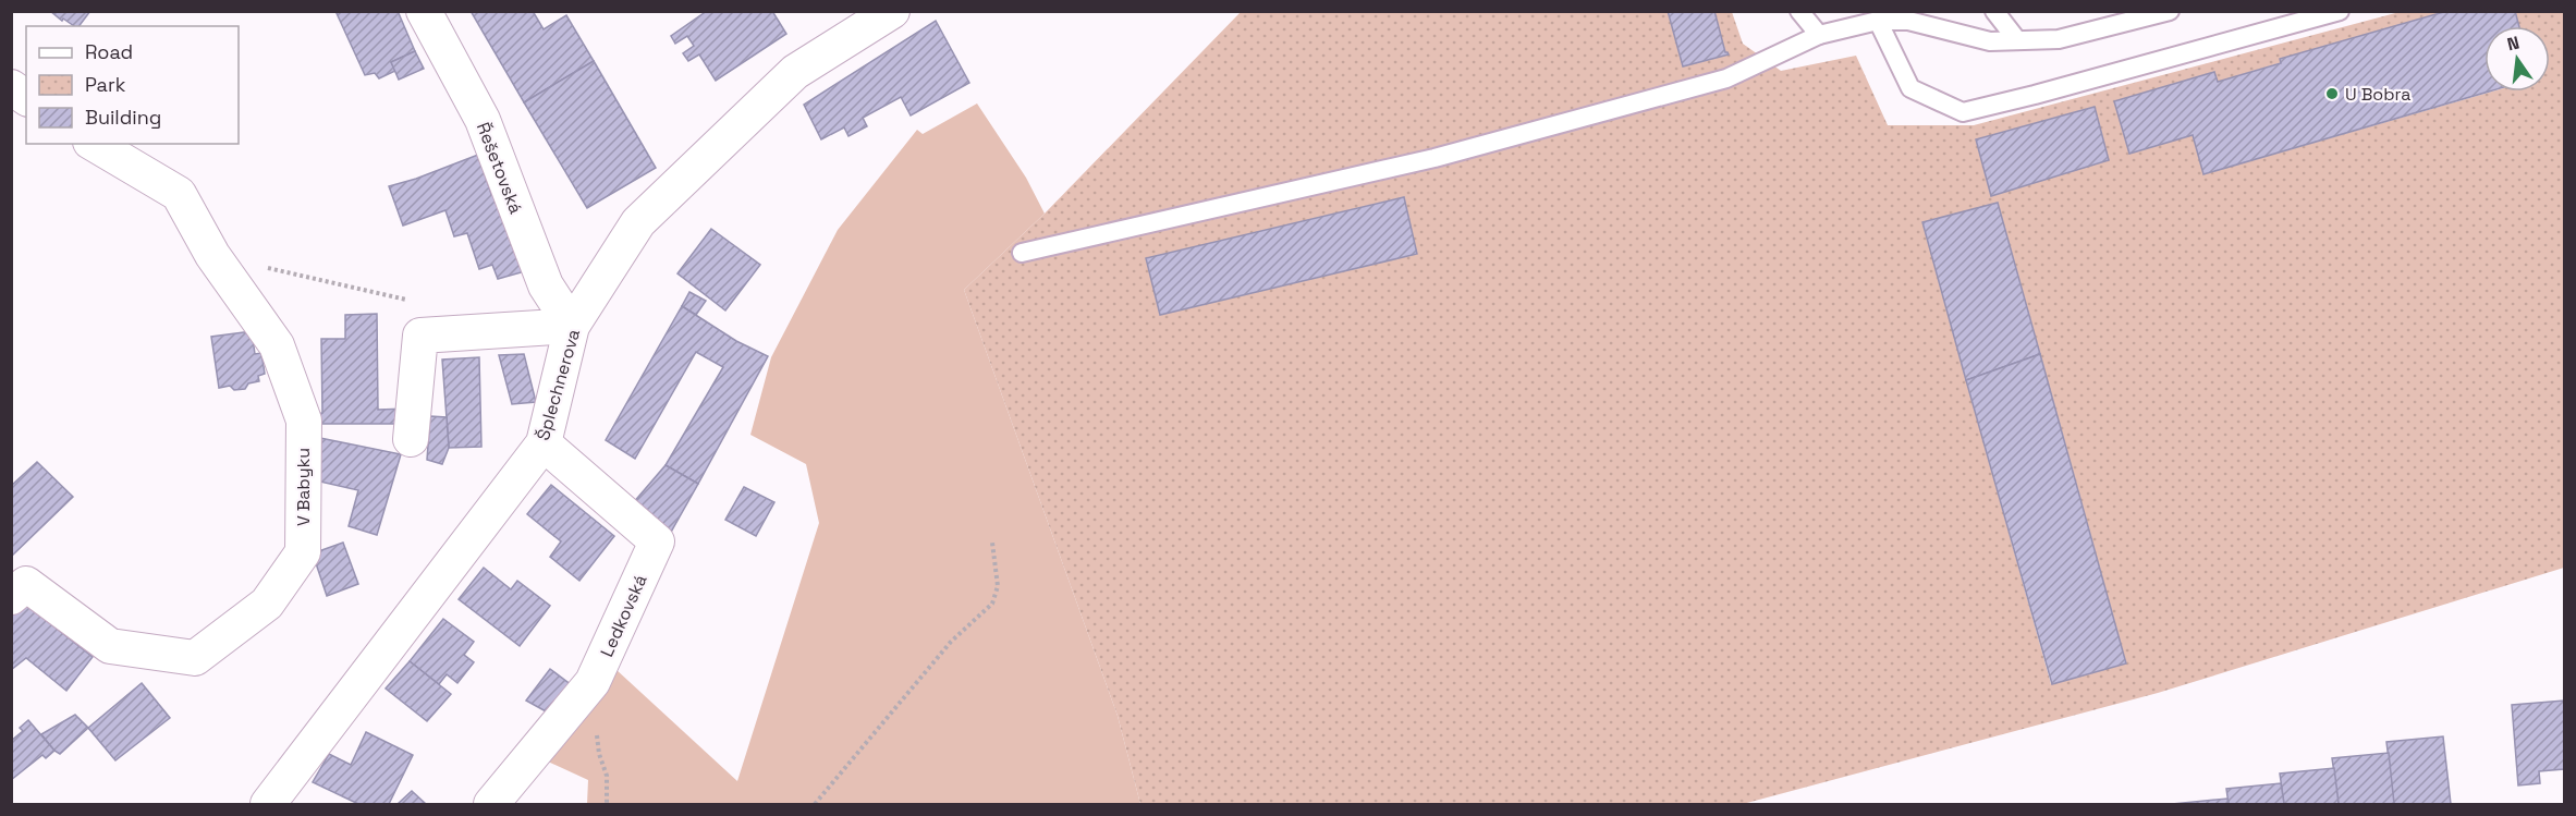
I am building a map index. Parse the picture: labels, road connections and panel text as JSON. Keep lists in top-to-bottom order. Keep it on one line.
{"streets":{"street":["Řešetovská","Šplechnerova","V Babyku","Ledkovská"]},"crossings":[["Řešetovská","Šplechnerova"],["Šplechnerova","Ledkovská"]],"places":["U Bobra"],"legend":["Road","Park","Building"],"north":"top"}
